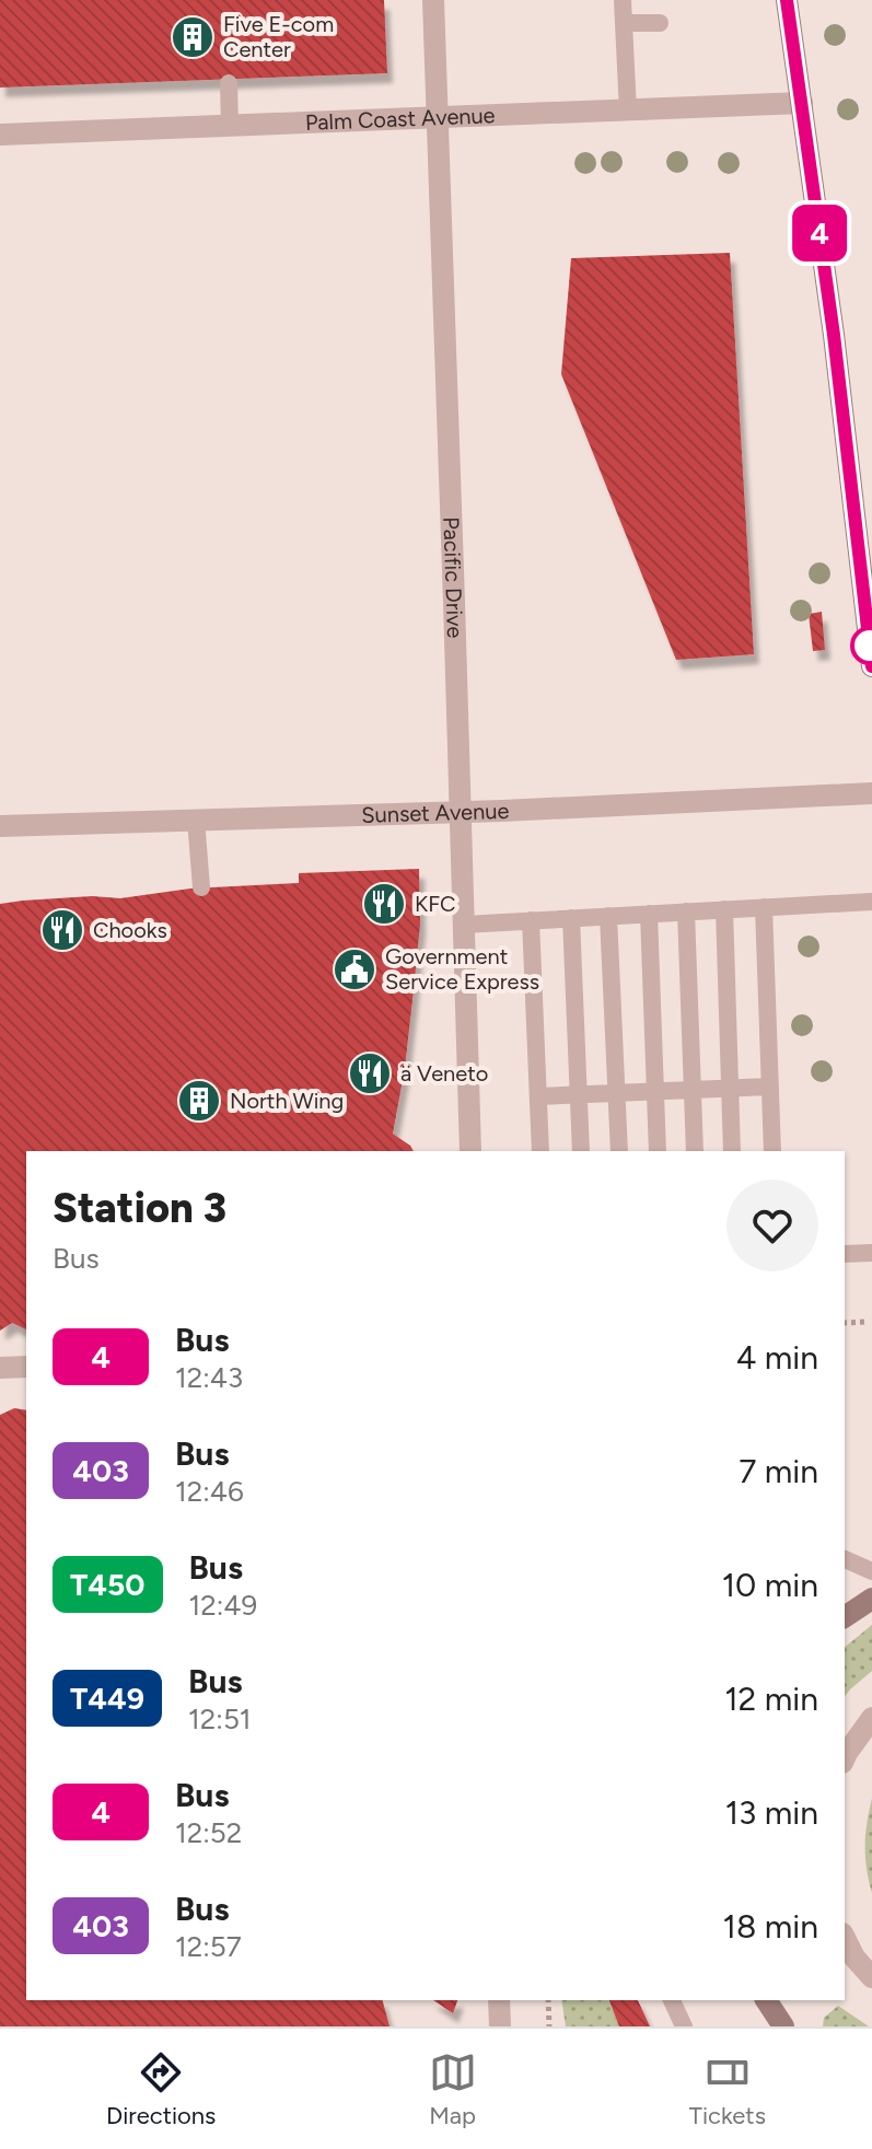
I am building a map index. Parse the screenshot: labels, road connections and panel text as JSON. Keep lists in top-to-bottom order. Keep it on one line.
{"streets":{"street":["Palm Coast Avenue","Pacific Drive","Sunset Avenue"]},"crossings":[["Palm Coast Avenue","Pacific Drive"],["Pacific Drive","Sunset Avenue"]],"places":{"building":["Five E-com Center","North Wing"],"restaurant":["KFC","Chooks","ä Veneto"],"public building":["Government Service Express"]},"lines":["bus line 4"],"page":{"on_map":"4","heading":["Station 3","Bus"],"list":[{"mark":"4","name":"Bus","note":"12:43","value":"4 min"},{"mark":"403","name":"Bus","note":"12:46","value":"7 min"},{"mark":"T450","name":"Bus","note":"12:49","value":"10 min"},{"mark":"T449","name":"Bus","note":"12:51","value":"12 min"},{"mark":"4","name":"Bus","note":"12:52","value":"13 min"},{"mark":"403","name":"Bus","note":"12:57","value":"18 min"}],"tabs":["Directions","Map","Tickets"]}}
